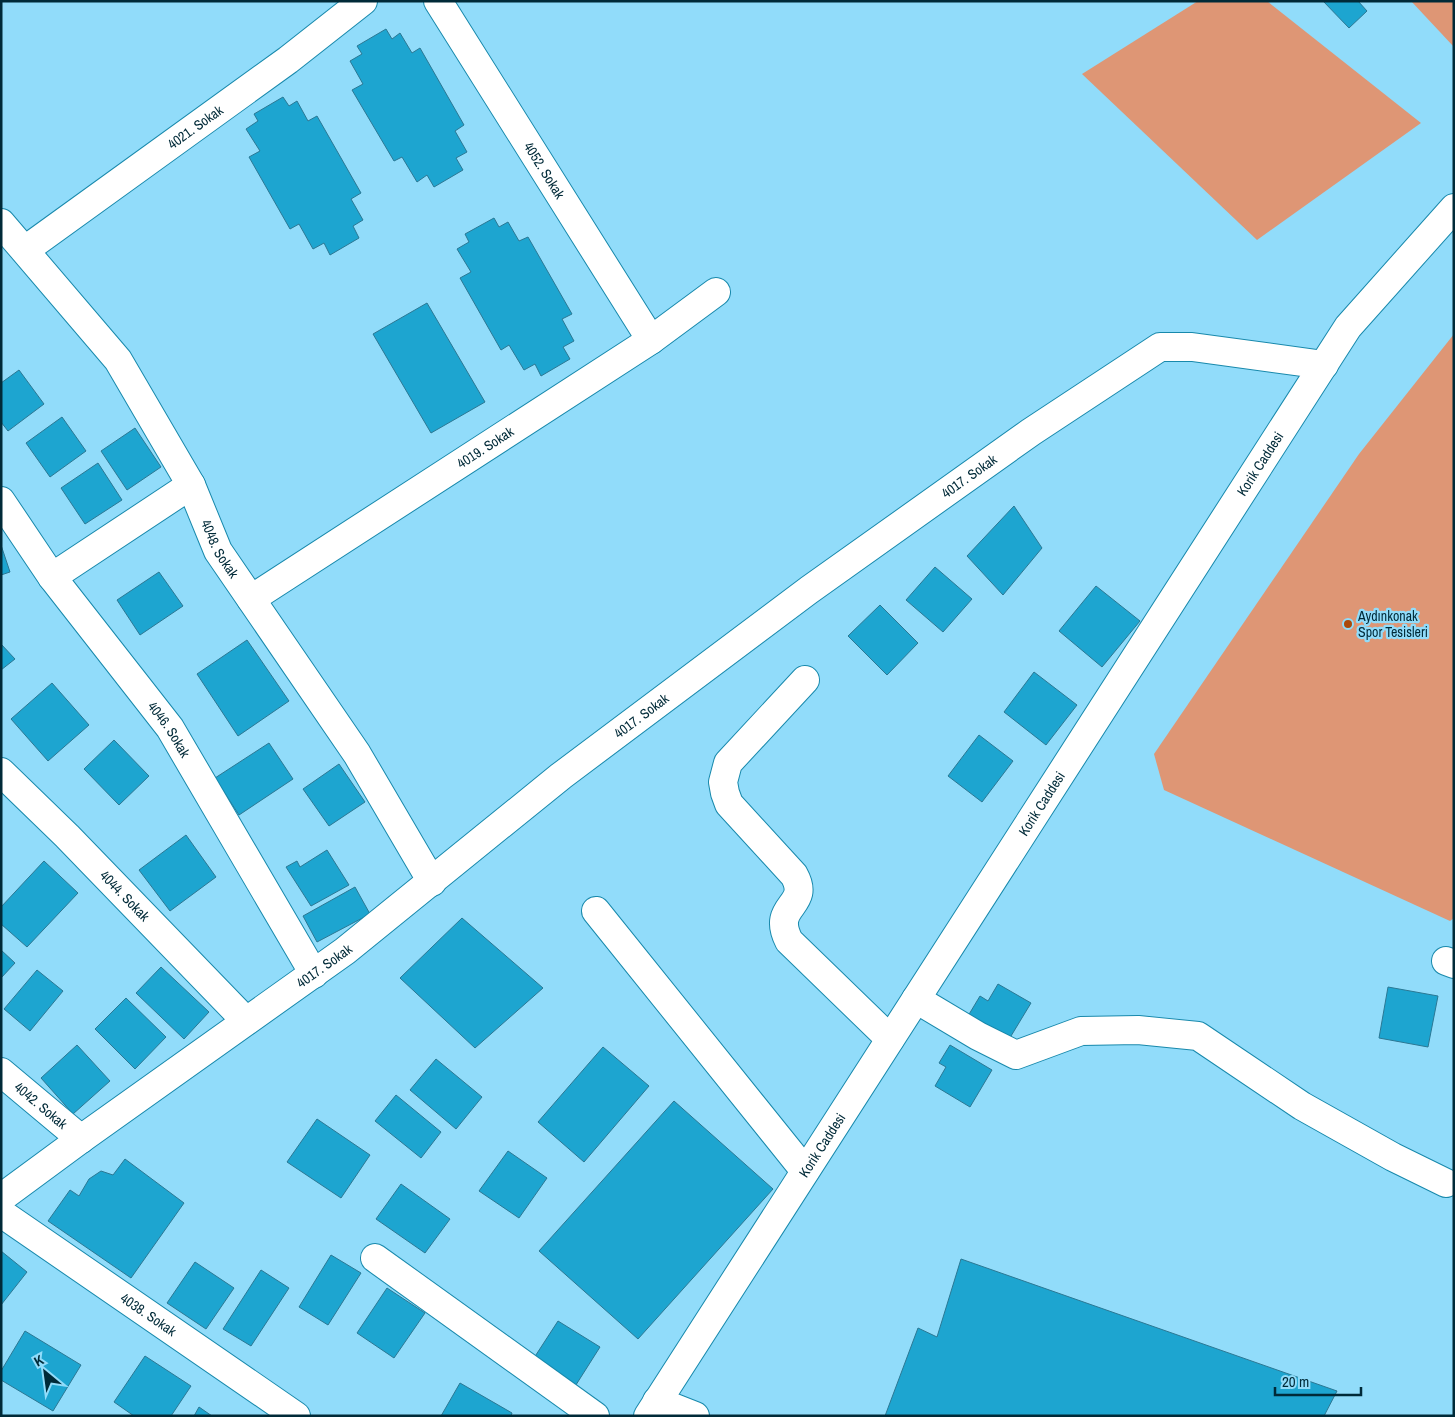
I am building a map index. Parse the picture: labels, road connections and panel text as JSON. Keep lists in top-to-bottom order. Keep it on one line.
{"streets":{"street":["4021. Sokak","4052. Sokak","4019. Sokak","Korik Caddesi","4017. Sokak","4048. Sokak","4046. Sokak","4044. Sokak","4042. Sokak","4038. Sokak"]},"crossings":[["4021. Sokak","4048. Sokak"],["4052. Sokak","4019. Sokak"],["4019. Sokak","4048. Sokak"],["Korik Caddesi","4017. Sokak"],["4017. Sokak","4048. Sokak"],["4017. Sokak","4046. Sokak"],["4017. Sokak","4044. Sokak"],["4017. Sokak","4042. Sokak"]],"places":["Aydınkonak Spor Tesisleri"],"scale_bar":"20 m","north":"top left"}
